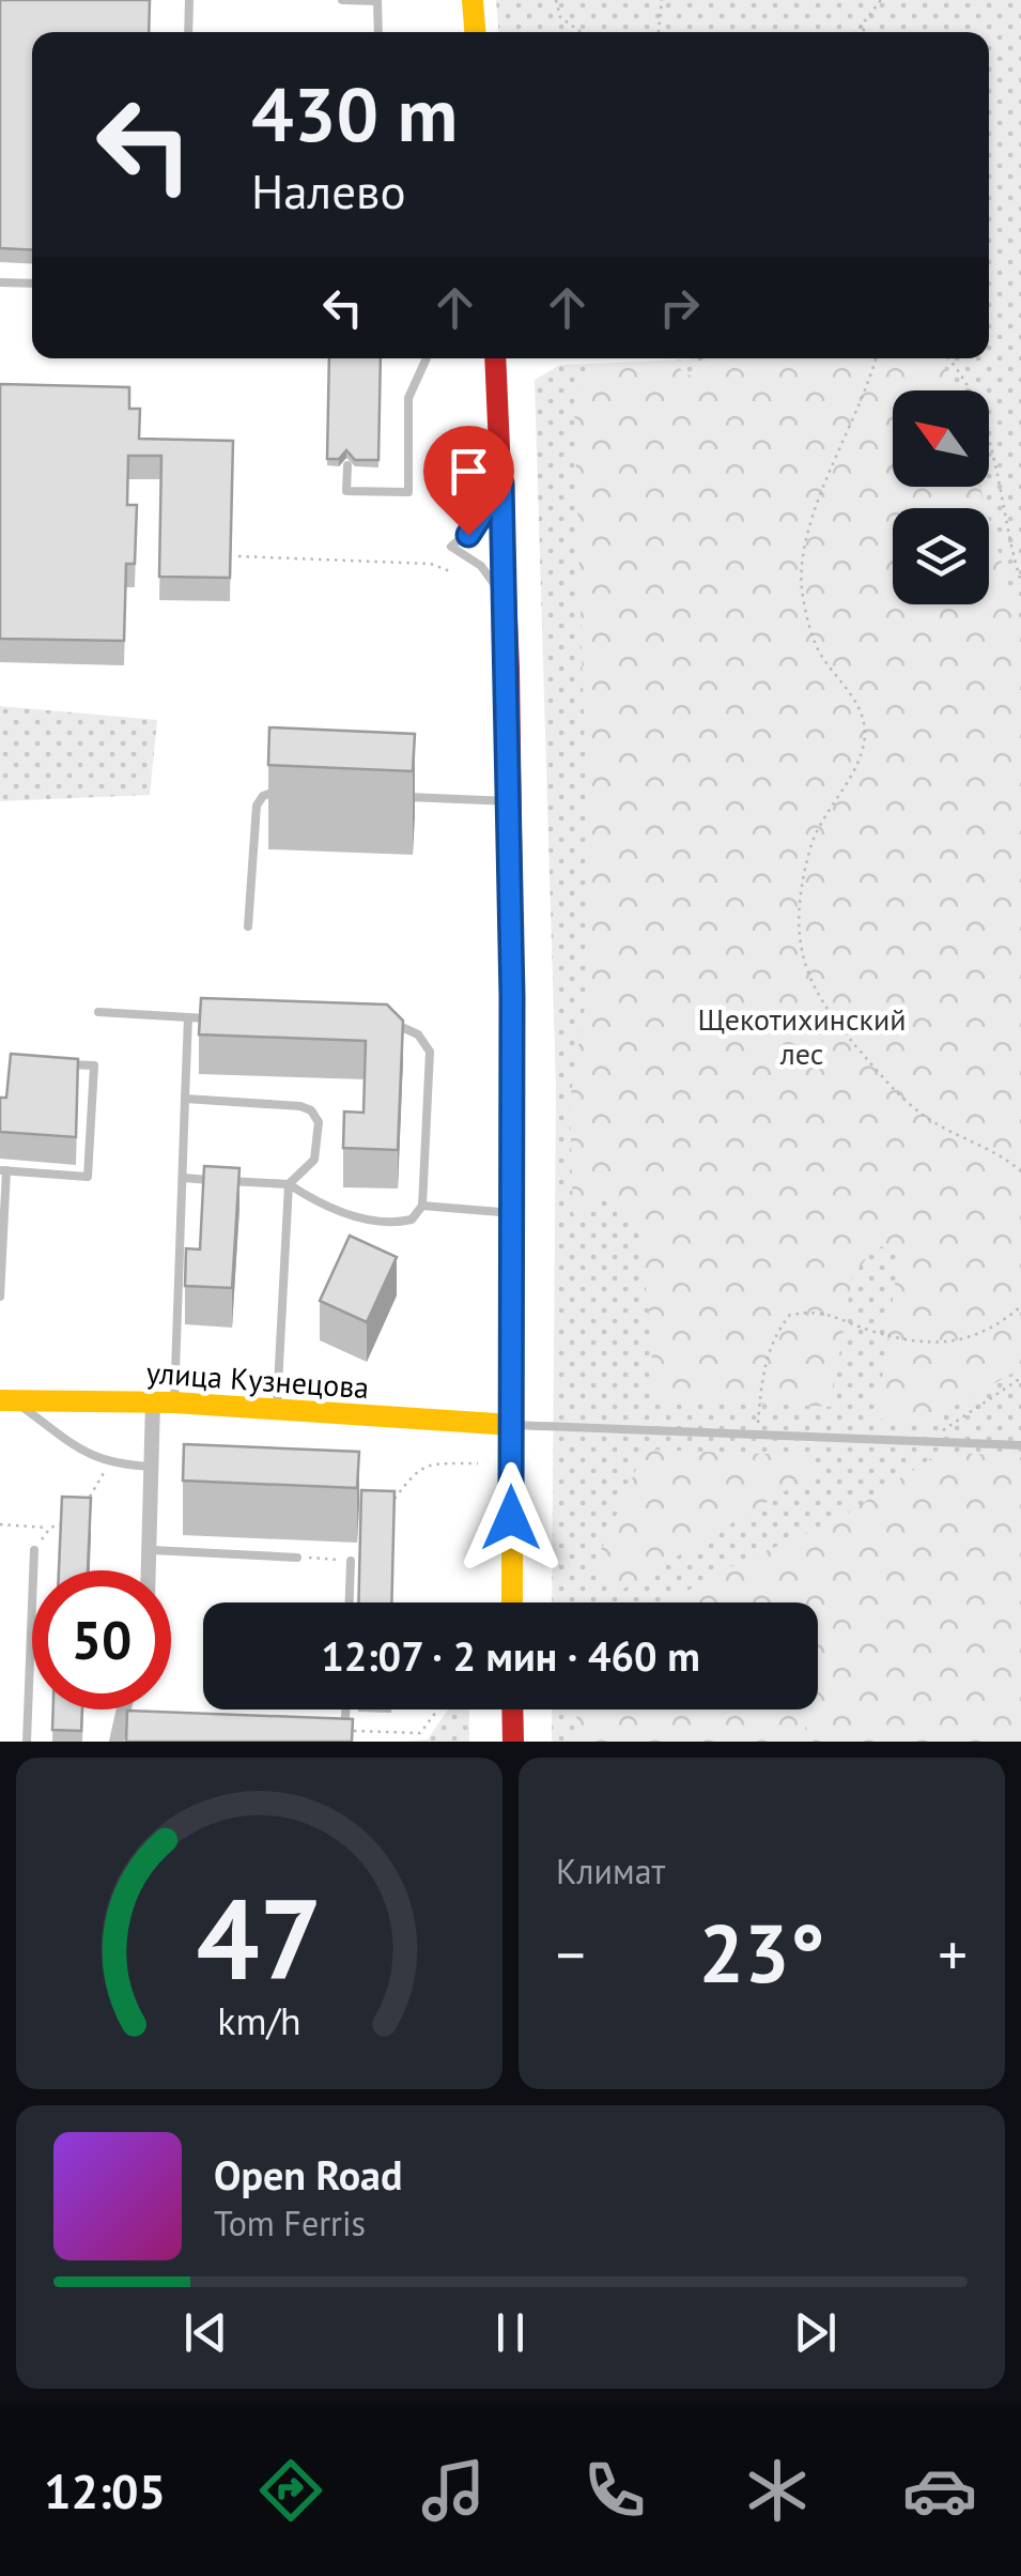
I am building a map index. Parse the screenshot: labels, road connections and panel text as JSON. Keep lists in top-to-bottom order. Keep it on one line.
{"streets":{"main road":["улица Кузнецова"]},"parks":["Щекотихинский лес"],"north":"top left","page":{"turn":["430 m","Налево"],"limit":"50","trip":"12:07 · 2 мин · 460 m","tile":"Климат","heat":["−","23°","+"],"song":["Open Road","Tom Ferris"],"tabs":"12:05","gauge":["47","km/h"]}}
